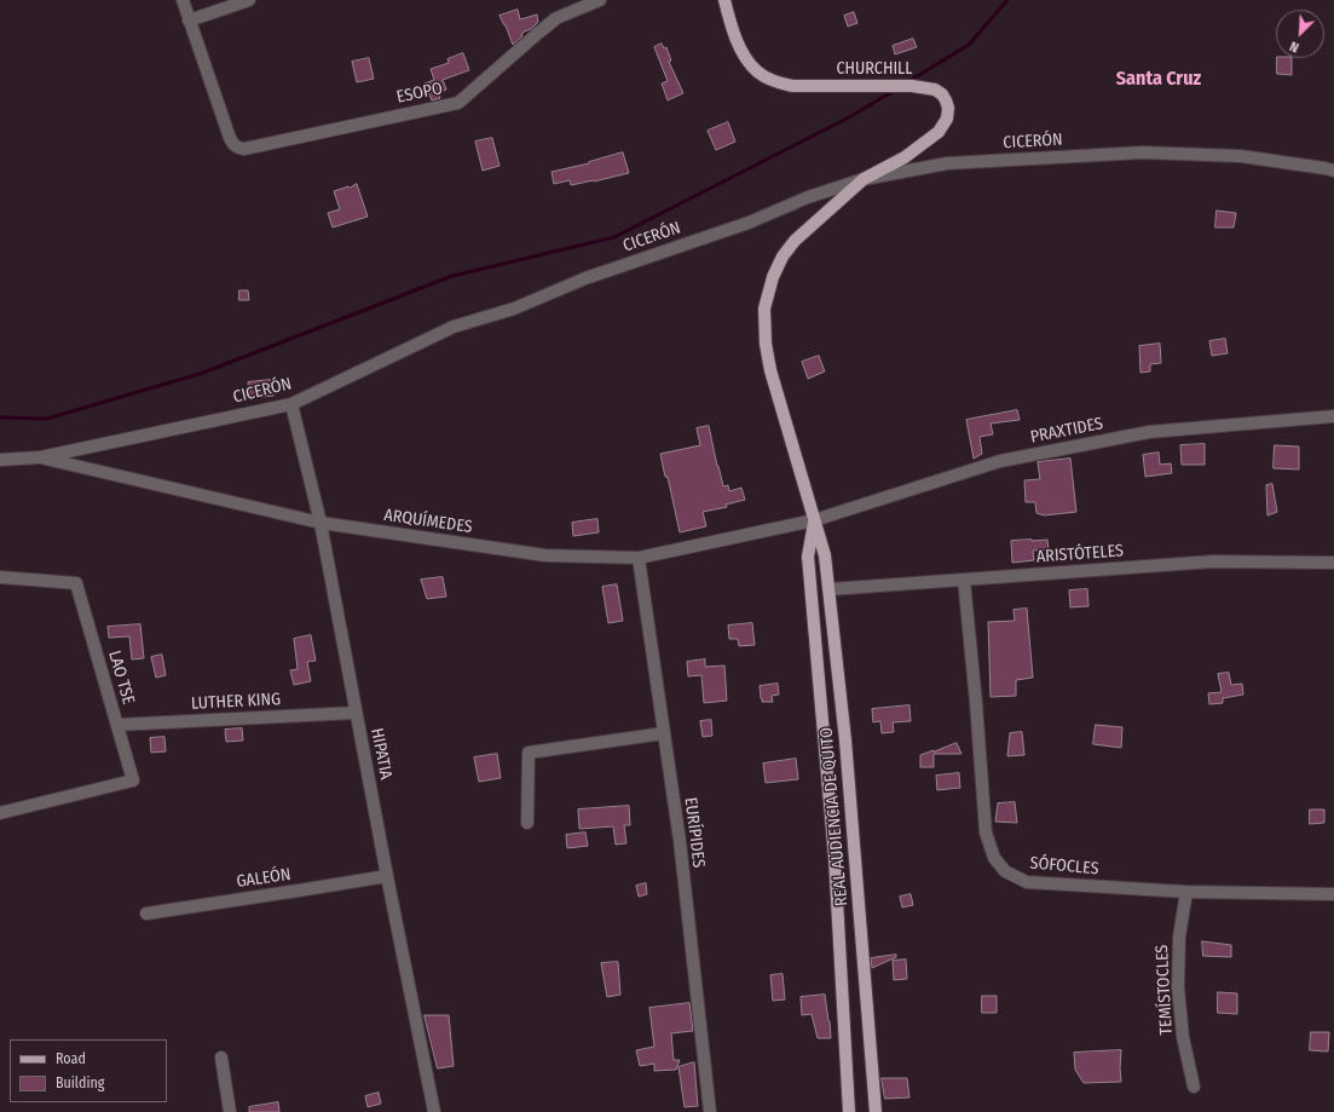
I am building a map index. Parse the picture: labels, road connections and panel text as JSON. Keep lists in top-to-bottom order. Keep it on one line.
{"streets":{"main road":["CHURCHILL","REAL AUDIENCIA DE QUITO"],"street":["ESOPO","CICERÓN","PRAXTIDES","ARQUÍMEDES","ARISTÓTELES","LAO TSE","LUTHER KING","HIPATIA","EURÍPIDES","SÓFOCLES","GALEÓN","TEMÍSTOCLES"]},"crossings":[["CHURCHILL","CICERÓN"],["CHURCHILL","REAL AUDIENCIA DE QUITO"],["CICERÓN","ARQUÍMEDES"],["CICERÓN","HIPATIA"],["CICERÓN","REAL AUDIENCIA DE QUITO"],["PRAXTIDES","ARQUÍMEDES"],["PRAXTIDES","REAL AUDIENCIA DE QUITO"],["ARQUÍMEDES","HIPATIA"],["ARQUÍMEDES","REAL AUDIENCIA DE QUITO"],["ARQUÍMEDES","EURÍPIDES"],["ARISTÓTELES","REAL AUDIENCIA DE QUITO"],["ARISTÓTELES","SÓFOCLES"],["LAO TSE","LUTHER KING"],["LUTHER KING","HIPATIA"],["HIPATIA","GALEÓN"],["SÓFOCLES","TEMÍSTOCLES"]],"districts":["Santa Cruz"],"legend":["Road","Building"],"north":"bottom left"}
